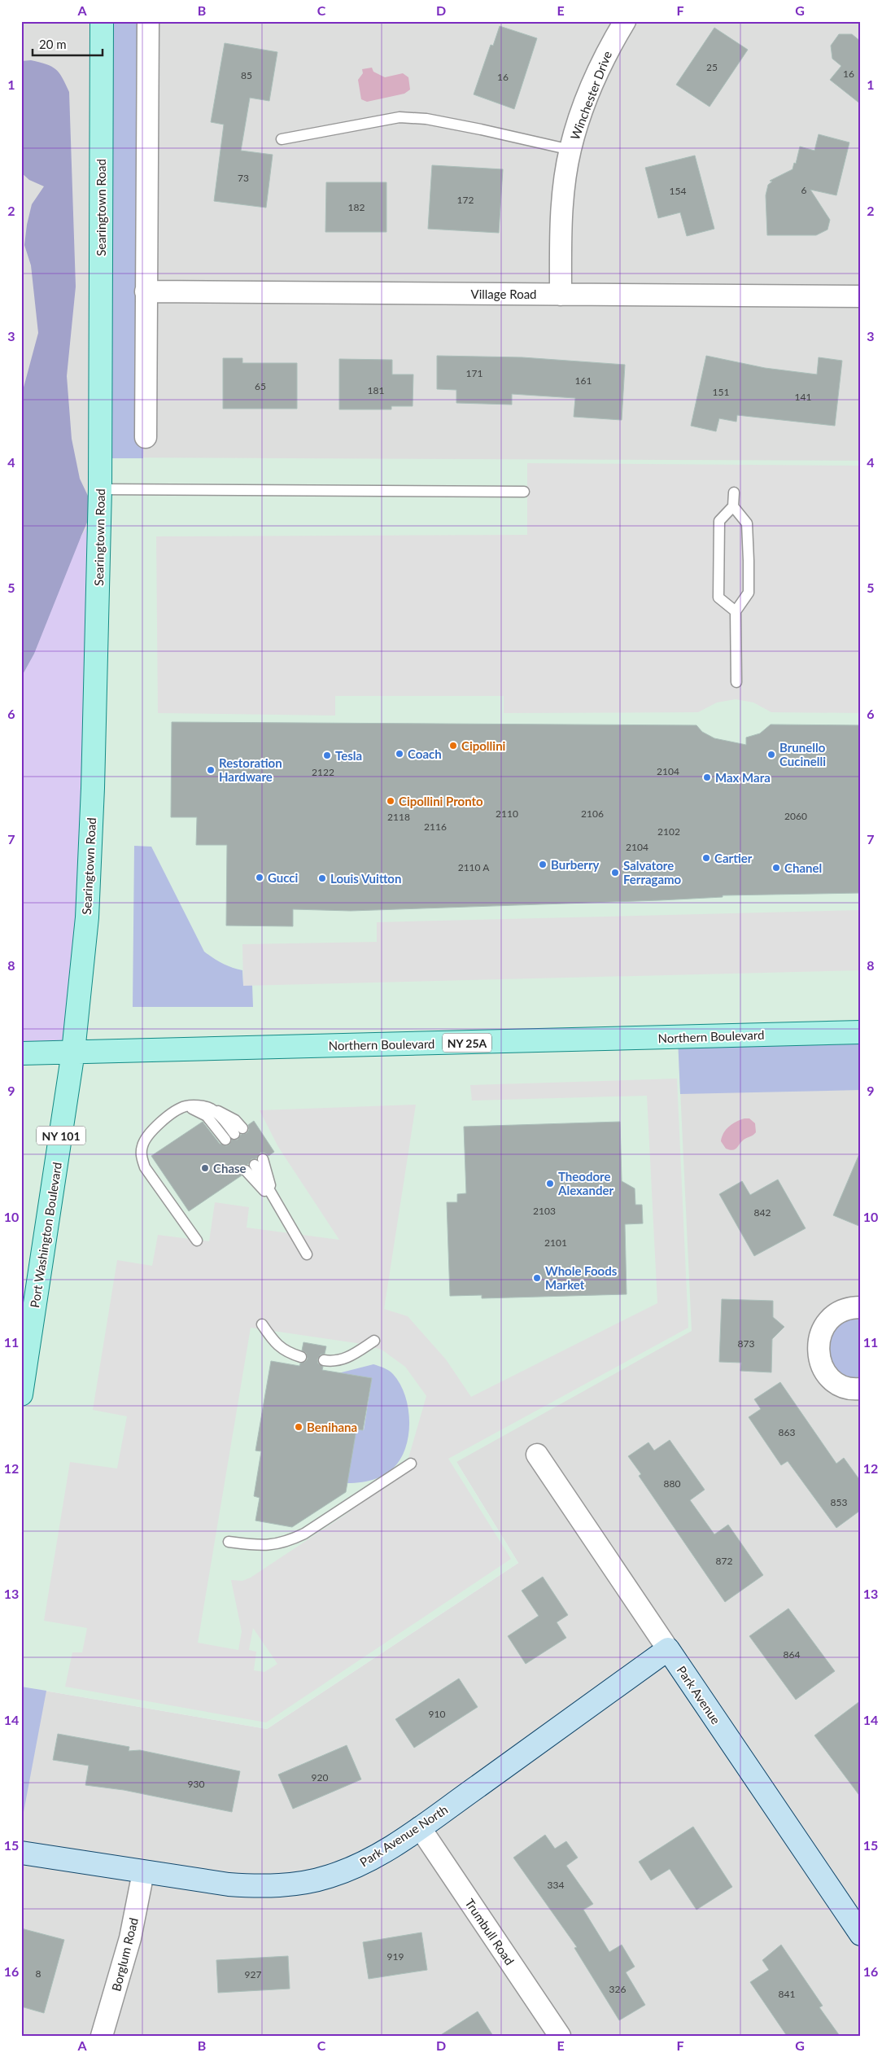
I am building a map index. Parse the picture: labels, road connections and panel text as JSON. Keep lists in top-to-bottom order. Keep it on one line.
{"streets":{"main road":["Searingtown Road","Northern Boulevard","NY 25A","NY 101","Port Washington Boulevard"],"street":["Winchester Drive","Village Road","Park Avenue","Park Avenue North","Trumbull Road","Borglum Road"]},"crossings":[["Winchester Drive","Village Road"],["Searingtown Road","Northern Boulevard"],["Searingtown Road","NY 25A"],["Searingtown Road","Port Washington Boulevard"],["Northern Boulevard","NY 25A"],["Northern Boulevard","Port Washington Boulevard"],["NY 25A","Port Washington Boulevard"],["Park Avenue","Park Avenue North"],["Park Avenue North","Trumbull Road"],["Park Avenue North","Borglum Road"]],"places":["Cipollini","Coach","Brunello Cucinelli","Tesla","Restoration Hardware","Max Mara","Cipollini Pronto","Cartier","Burberry","Chanel","Salvatore Ferragamo","Gucci","Louis Vuitton","Chase","Theodore Alexander","Whole Foods Market","Benihana"],"house_numbers":["25","16","85","16","73","6","154","172","182","171","161","65","181","151","141","2104","2122","2110","2106","2060","2118","2116","2102","2104","2110 A","2103","842","2101","873","863","880","853","872","864","910","920","930","334","919","8","927","326","841"],"scale_bar":"20 m","grid":{"columns":["A","B","C","D","E","F","G"],"rows":["1","2","3","4","5","6","7","8","9","10","11","12","13","14","15","16"]}}
